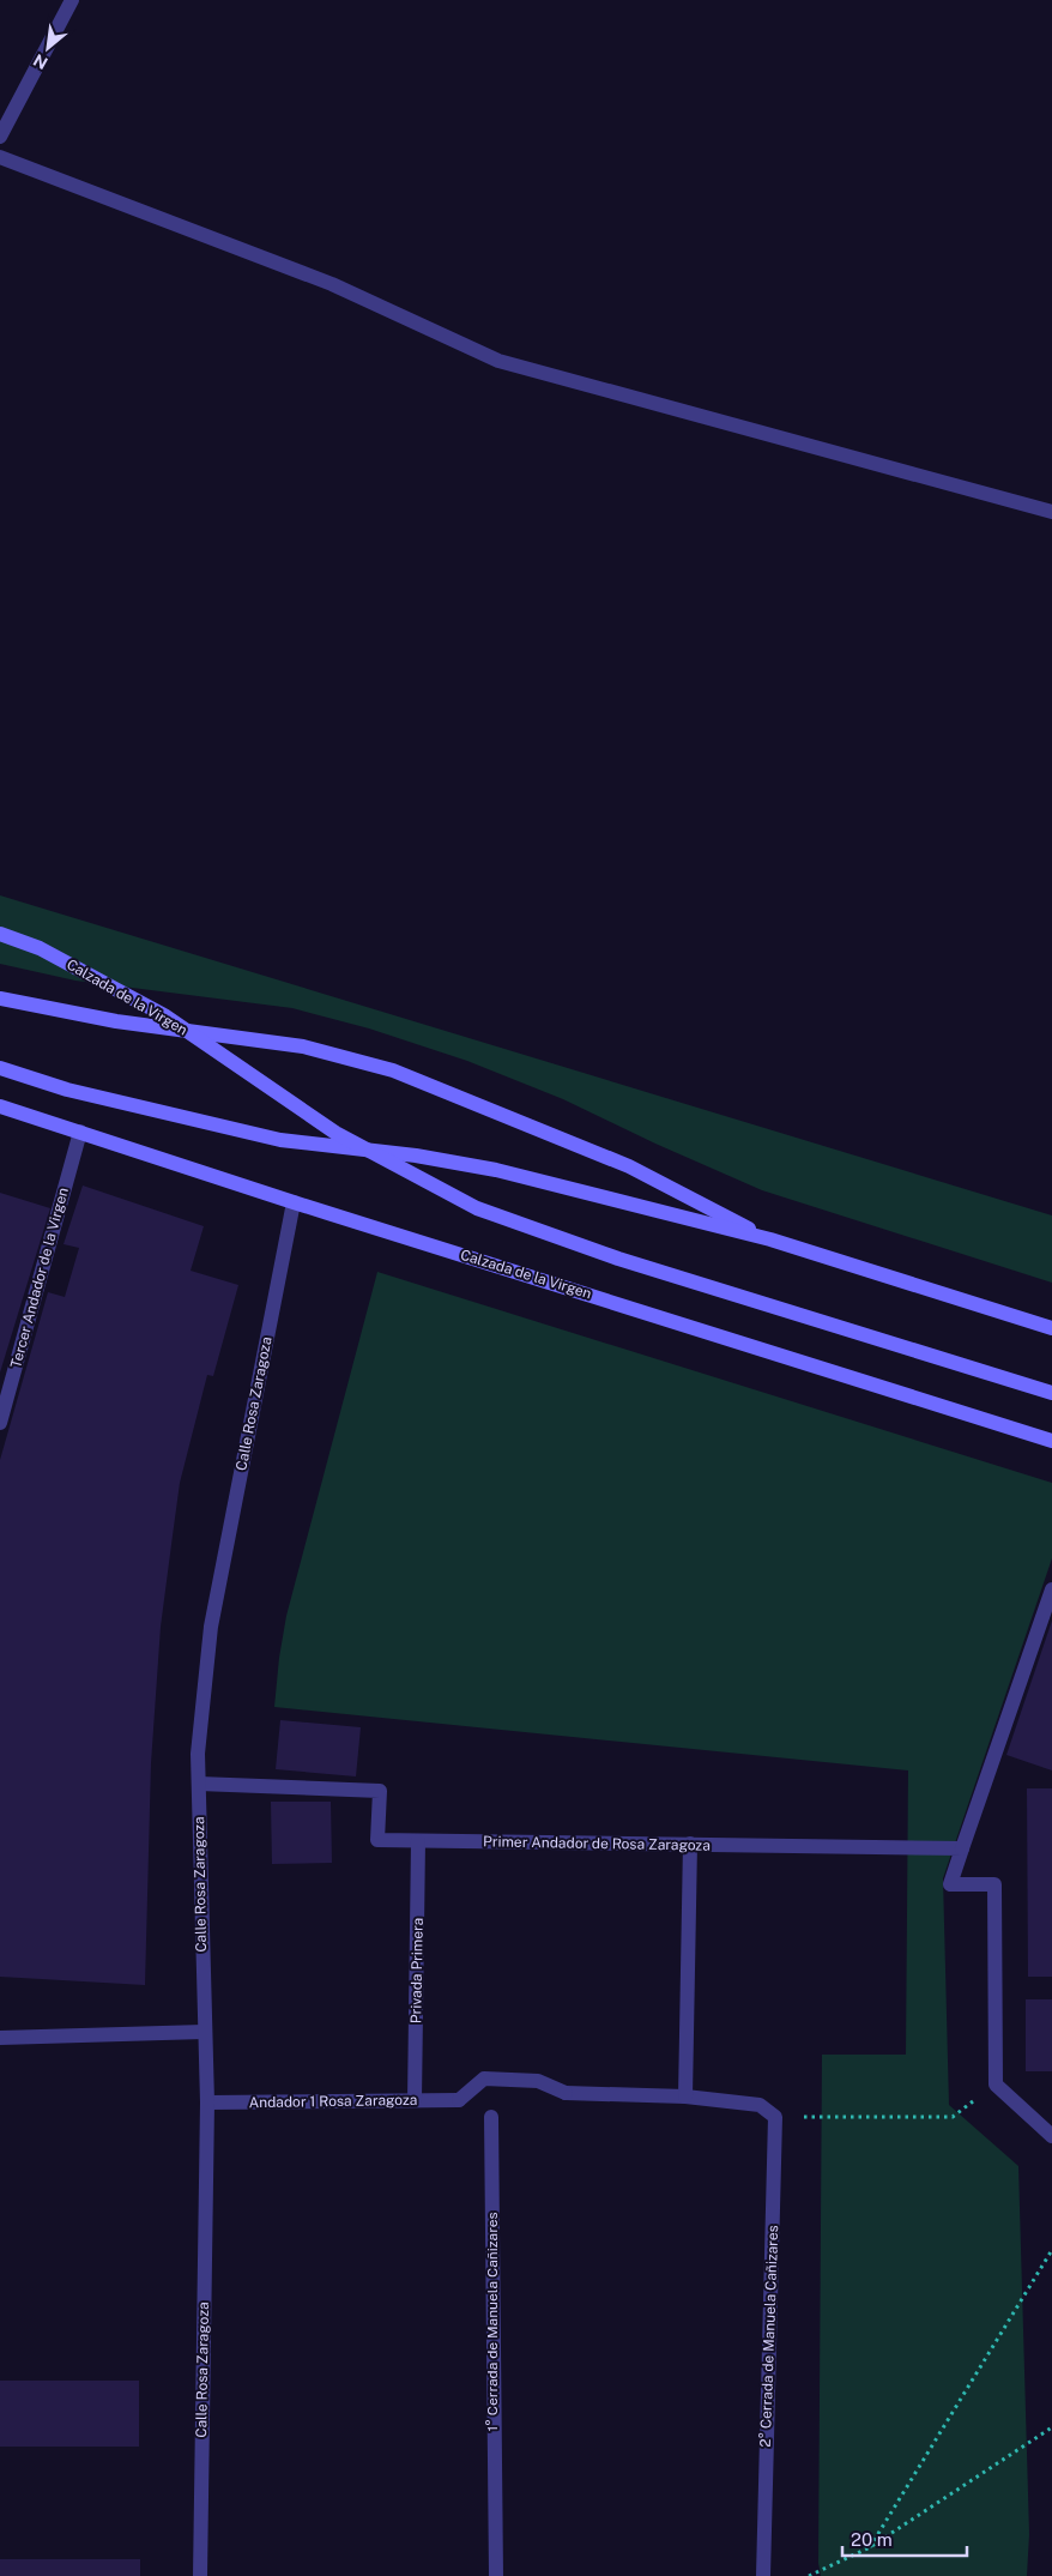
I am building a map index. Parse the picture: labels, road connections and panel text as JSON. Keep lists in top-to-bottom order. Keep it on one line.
{"streets":{"main road":["Calzada de la Virgen"],"street":["Tercer Andador de la Virgen","Calle Rosa Zaragoza","Primer Andador de Rosa Zaragoza","Privada Primera","Andador 1 Rosa Zaragoza","1° Cerrada de Manuela Cañizares","2° Cerrada de Manuela Cañizares"]},"crossings":[["Calzada de la Virgen","Tercer Andador de la Virgen"],["Calzada de la Virgen","Calle Rosa Zaragoza"],["Calle Rosa Zaragoza","Primer Andador de Rosa Zaragoza"],["Calle Rosa Zaragoza","Andador 1 Rosa Zaragoza"],["Primer Andador de Rosa Zaragoza","Privada Primera"],["Privada Primera","Andador 1 Rosa Zaragoza"]],"scale_bar":"20 m","north":"bottom left"}
